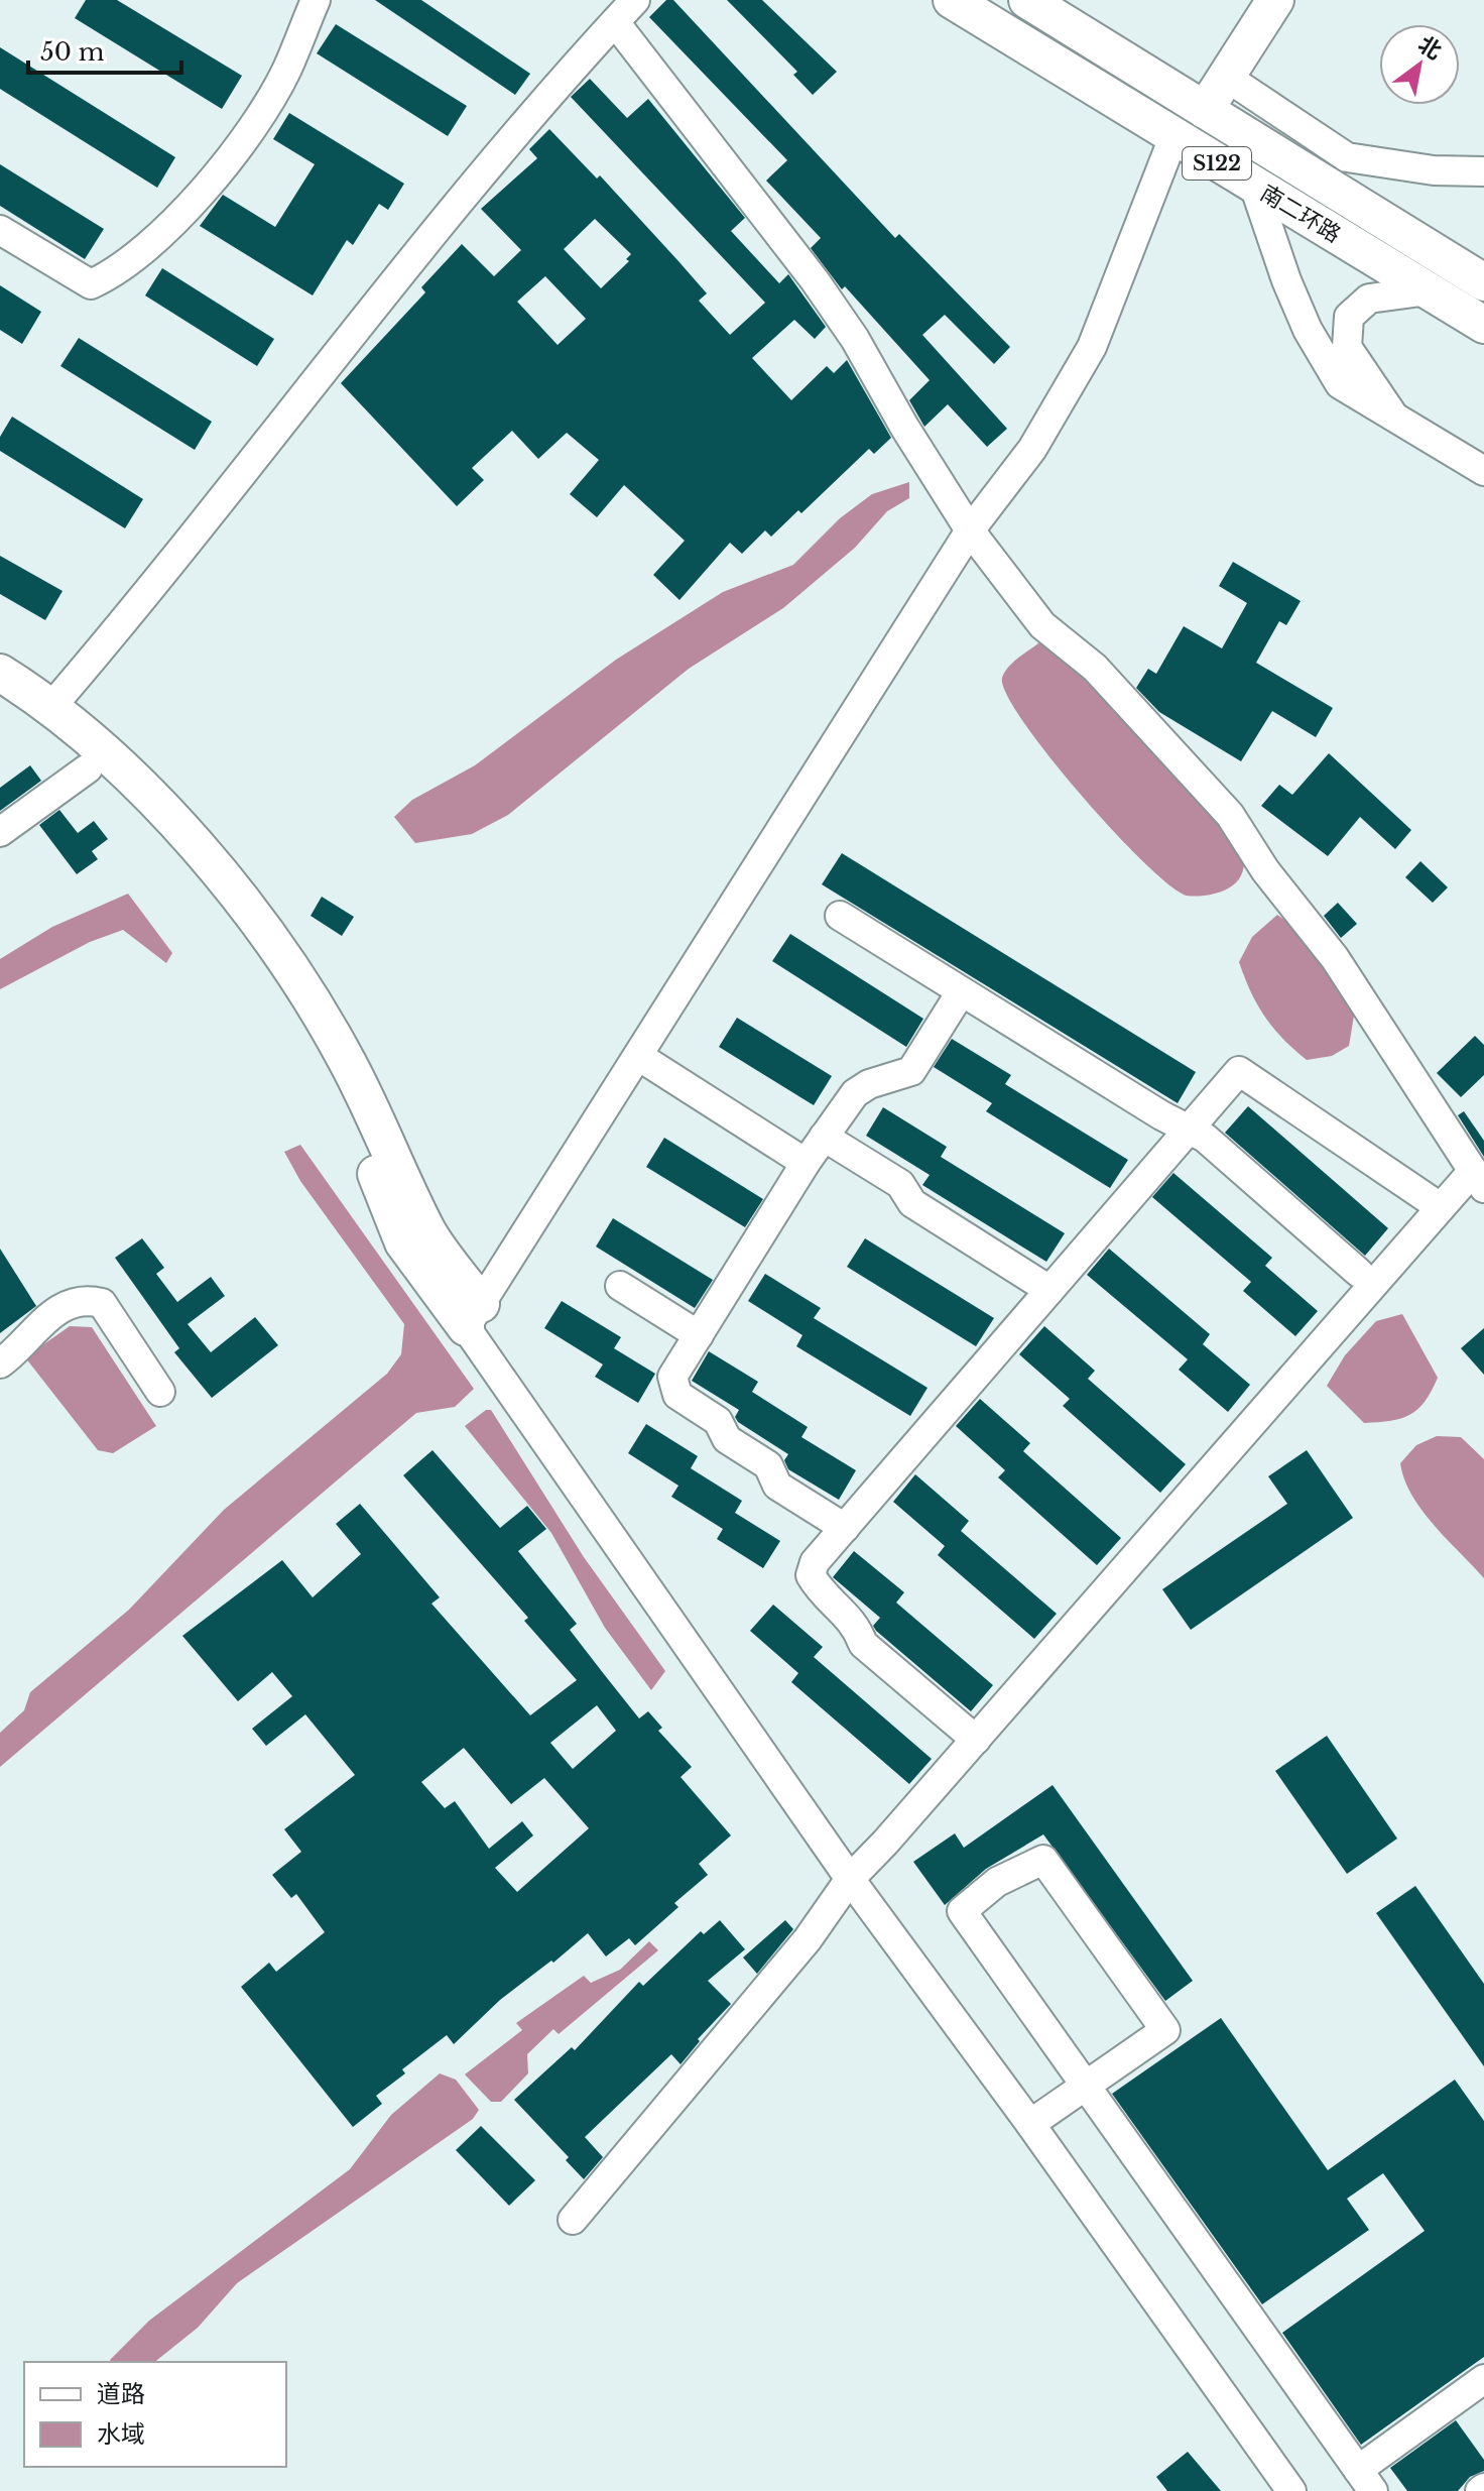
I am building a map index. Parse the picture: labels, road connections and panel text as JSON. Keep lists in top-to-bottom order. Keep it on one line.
{"streets":{"main road":["S122","南二环路"]},"legend":["道路","水域"],"scale_bar":"50 m","north":"top right"}
